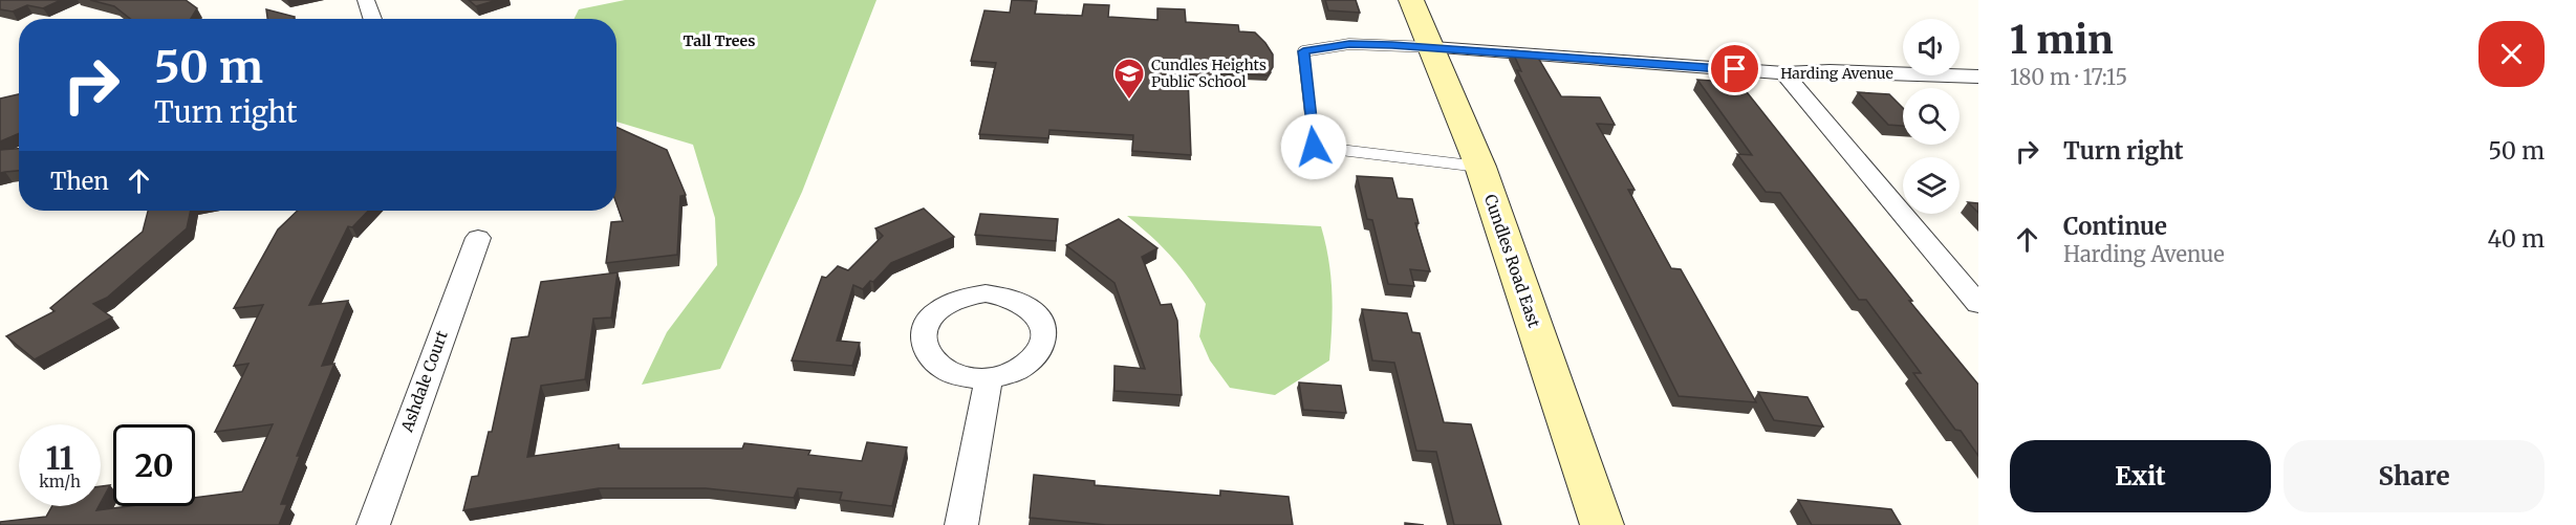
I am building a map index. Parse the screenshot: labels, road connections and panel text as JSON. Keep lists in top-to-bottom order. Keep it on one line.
{"streets":{"main road":["Cundles Road East"],"street":["Harding Avenue","Ashdale Court"]},"crossings":[["Harding Avenue","Cundles Road East"]],"districts":["Tall Trees"],"places":{"school or university":["Cundles Heights Public School"]},"page":{"heading":["1 min","180 m · 17:15"],"turn":["50 m","Turn right"],"list":[{"name":"Turn right","value":"50 m"},{"name":"Continue","note":"Harding Avenue","value":"40 m"}],"then":"Then","speed":"11 km/h","limit":"20","buttons":["Exit","Share"]}}
